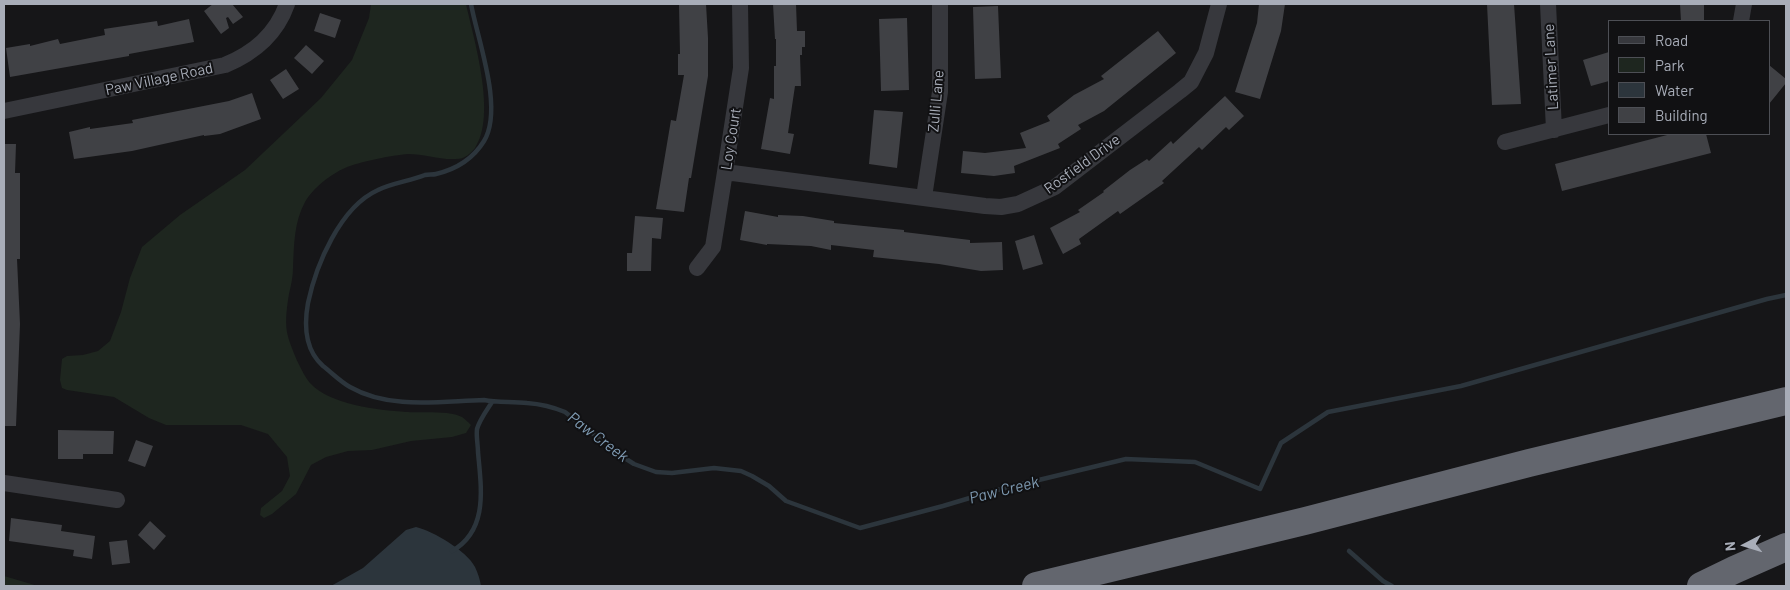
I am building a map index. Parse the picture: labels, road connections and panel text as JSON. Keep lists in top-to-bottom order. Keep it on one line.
{"streets":{"street":["Latimer Lane","Paw Village Road","Zulli Lane","Loy Court","Rosfield Drive"]},"crossings":[["Zulli Lane","Rosfield Drive"],["Loy Court","Rosfield Drive"]],"water":["Paw Creek"],"legend":["Road","Park","Water","Building"],"north":"left"}
